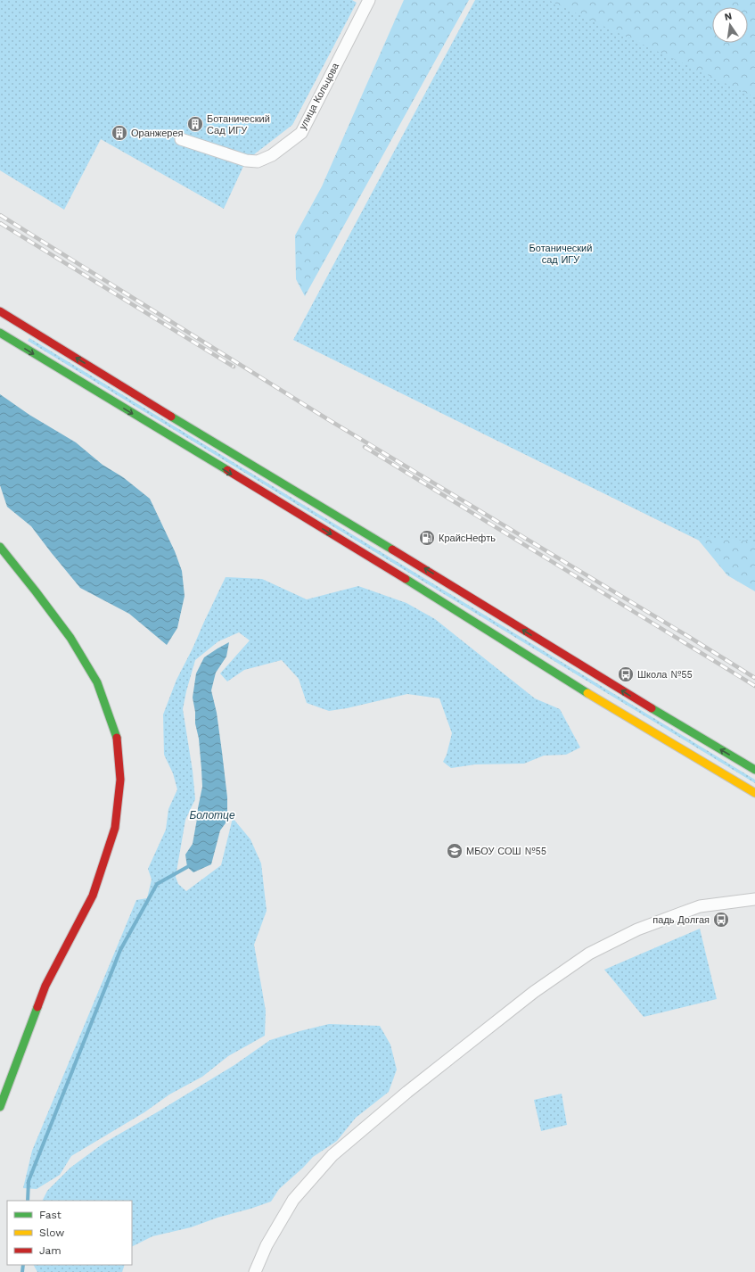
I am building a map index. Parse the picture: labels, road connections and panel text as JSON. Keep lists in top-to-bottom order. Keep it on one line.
{"streets":{"street":["улица Кольцова"]},"water":["Болотце"],"parks":["Ботанический сад ИГУ"],"places":{"building":["Ботанический Сад ИГУ","Оранжерея"],"fuel station":["КрайсНефть"],"bus stop":["Школа №55","падь Долгая"],"school or university":["МБОУ СОШ №55"]},"legend":["Fast","Slow","Jam"],"north":"top"}
